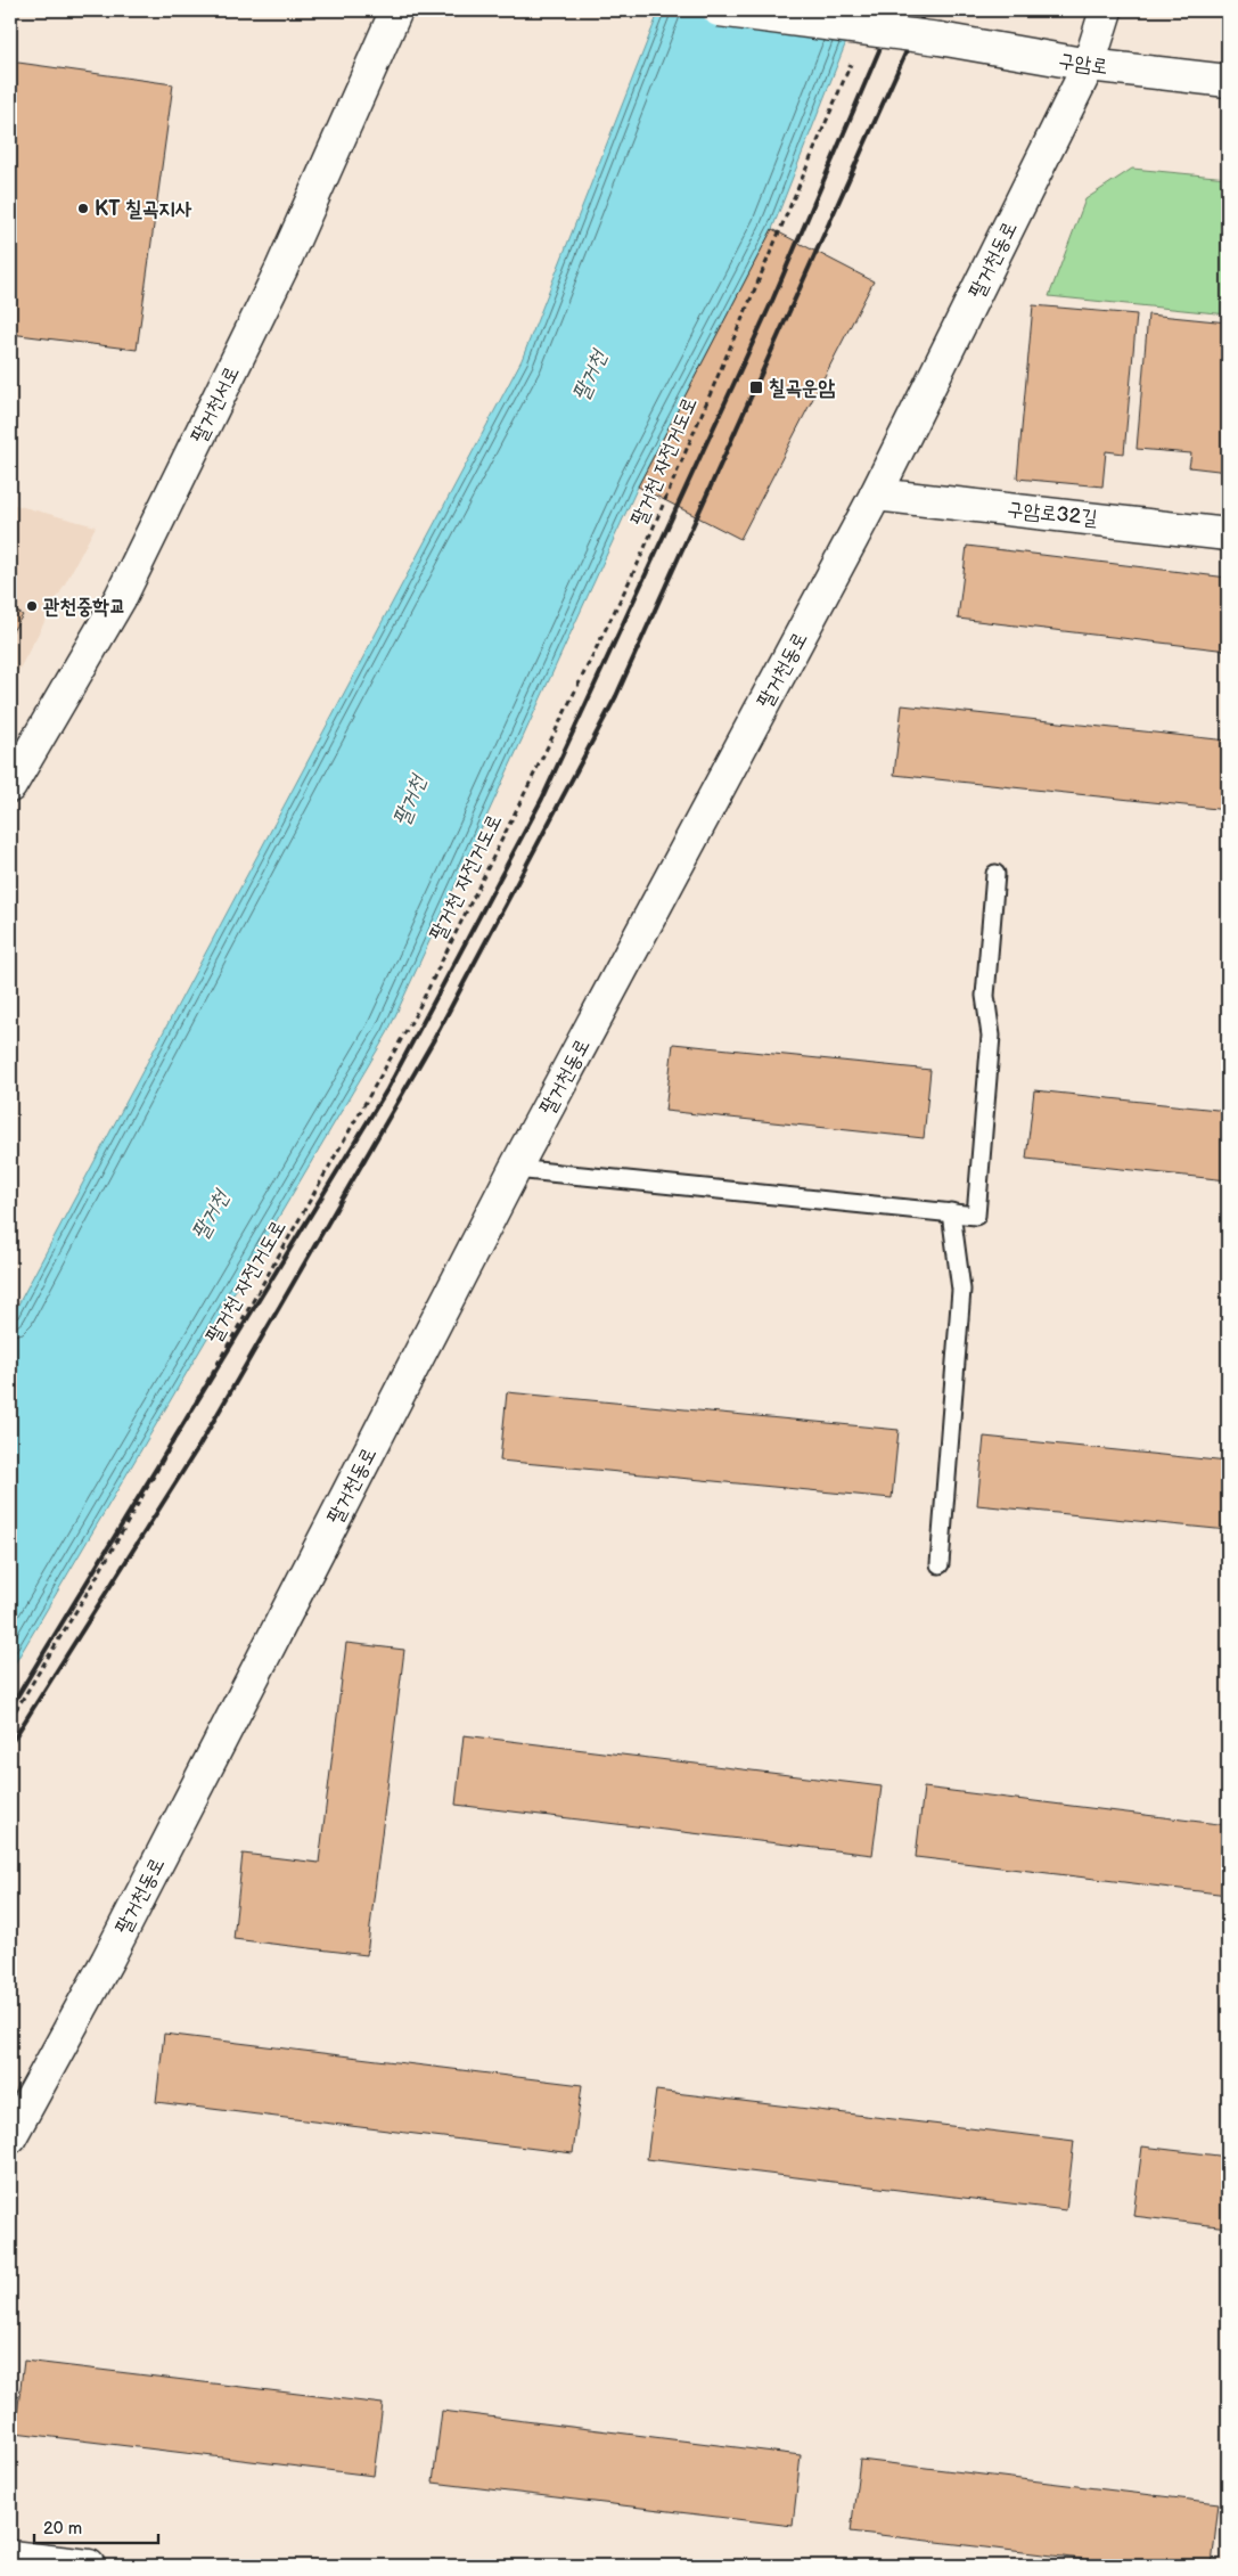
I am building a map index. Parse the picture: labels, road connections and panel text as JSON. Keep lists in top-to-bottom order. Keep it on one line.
{"streets":{"main road":["구암로","팔거천동로","팔거천서로","구암로32길"],"path":["팔거천 자전거도로"]},"crossings":[["구암로","팔거천동로"],["팔거천동로","구암로32길"]],"water":["팔거천"],"places":{"other":["KT 칠곡지사","관천중학교"],"transit":["칠곡운암"]},"scale_bar":"20 m"}
